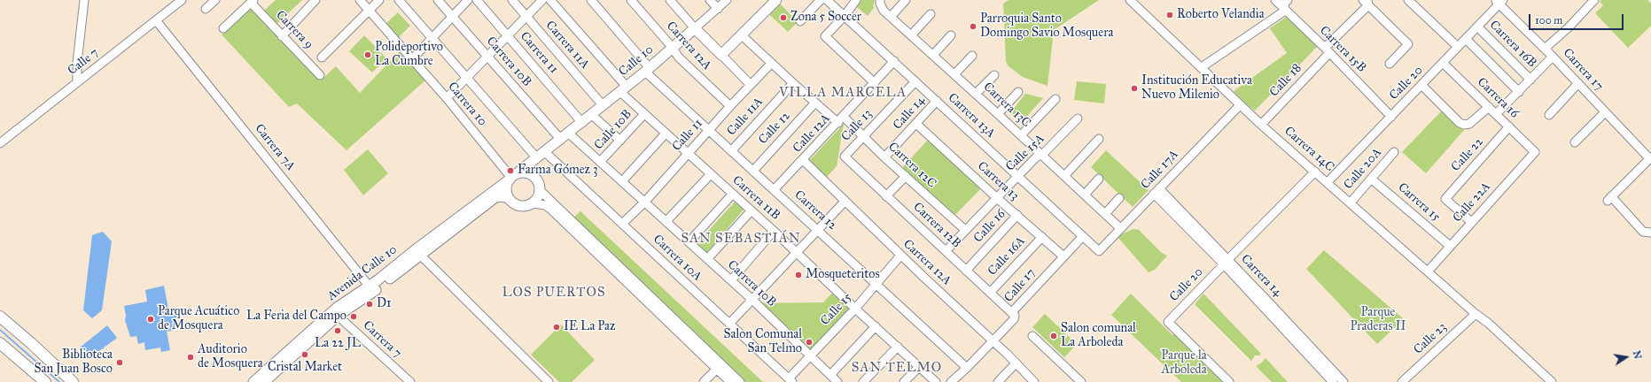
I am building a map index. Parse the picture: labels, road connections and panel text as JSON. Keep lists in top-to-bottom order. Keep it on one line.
{"streets":{"street":["Carrera 9","Carrera 16B","Carrera 11A","Carrera 12A","Carrera 15B","Carrera 11","Calle 10","Calle 7","Carrera 10B","Carrera 17","Calle 18","Calle 20","Carrera 16","Carrera 10","Carrera 13C","Calle 14","Carrera 13A","Calle 11A","Calle 13","Calle 12","Calle 10B","Calle 12A","Calle 11","Carrera 7A","Carrera 14C","Calle 15A","Calle 22","Carrera 12C","Calle 20A","Calle 17A","Carrera 13","Carrera 11B","Carrera 15","Calle 22A","Carrera 12","Carrera 12B","Calle 16","Calle 16A","Carrera 10A","Avenida Calle 10","Carrera 14","Calle 17","Calle 15","Calle 23","Carrera 7"]},"crossings":[["Carrera 16B","Calle 20"],["Carrera 11A","Calle 10"],["Carrera 12A","Calle 10"],["Carrera 12A","Calle 12A"],["Carrera 12A","Calle 11"],["Carrera 12A","Calle 17"],["Carrera 12A","Calle 15"],["Carrera 15B","Calle 18"],["Carrera 15B","Calle 20"],["Carrera 11","Calle 10"],["Calle 10","Carrera 10B"],["Calle 10","Carrera 11B"],["Calle 10","Carrera 12"],["Calle 10","Avenida Calle 10"],["Calle 7","Carrera 7A"],["Carrera 10B","Calle 10B"],["Carrera 10B","Calle 11"],["Carrera 10B","Avenida Calle 10"],["Carrera 10B","Calle 15"],["Carrera 17","Calle 20"],["Calle 18","Carrera 14C"],["Calle 20","Carrera 16"],["Calle 20","Carrera 14C"],["Calle 20","Carrera 14"],["Carrera 16","Calle 22"],["Carrera 16","Calle 22A"],["Carrera 10","Avenida Calle 10"],["Carrera 13C","Calle 15A"],["Carrera 13C","Calle 17A"],["Calle 14","Carrera 13A"],["Calle 14","Carrera 12C"],["Calle 14","Carrera 13"],["Carrera 13A","Calle 13"],["Carrera 13A","Calle 12A"],["Carrera 13A","Calle 15A"],["Carrera 13A","Calle 17A"],["Carrera 13A","Calle 17"],["Calle 11A","Carrera 12C"],["Calle 11A","Carrera 12"],["Calle 13","Carrera 12C"],["Calle 13","Carrera 12B"],["Calle 12","Carrera 12C"],["Calle 12","Carrera 12"],["Calle 10B","Carrera 11B"],["Calle 12A","Carrera 12C"],["Calle 12A","Carrera 12"],["Calle 11","Carrera 12C"],["Calle 11","Carrera 11B"],["Calle 11","Carrera 12"],["Calle 11","Carrera 10A"],["Carrera 7A","Avenida Calle 10"],["Carrera 14C","Calle 20A"],["Carrera 14C","Calle 17A"],["Carrera 14C","Calle 22A"],["Carrera 14C","Calle 23"],["Calle 15A","Carrera 12C"],["Calle 15A","Carrera 13"],["Calle 15A","Carrera 12B"],["Calle 22","Calle 22A"],["Calle 20A","Carrera 15"],["Calle 17A","Carrera 14"],["Carrera 13","Calle 16"],["Carrera 13","Calle 16A"],["Carrera 13","Calle 17"],["Carrera 11B","Calle 15"],["Carrera 15","Calle 22A"],["Carrera 12","Calle 17"],["Carrera 12","Calle 15"],["Carrera 12B","Calle 16"],["Carrera 12B","Calle 16A"],["Carrera 12B","Calle 17"],["Carrera 10A","Avenida Calle 10"],["Carrera 10A","Calle 15"],["Avenida Calle 10","Carrera 7"]],"districts":["VILLA MARCELA","SAN SEBASTIÁN","LOS PUERTOS","SAN TELMO"],"parks":["Parque Praderas II","Parque la Arboleda"],"places":["Roberto Velandia","Zona 5 Soccer","Parroquia Santo Domingo Savio Mosquera","Polideportivo La Cumbre","Institución Educativa Nuevo Milenio","Farma Gómez 3","Mosqueteritos","D1","La Feria del Campo","Parque Acuático de Mosquera","IE La Paz","La 22 JL","Salon comunal La Arboleda","Salon Comunal San Telmo","Cristal Market","Auditorio de Mosquera","Biblioteca San Juan Bosco"],"scale_bar":"100 m","north":"right"}
